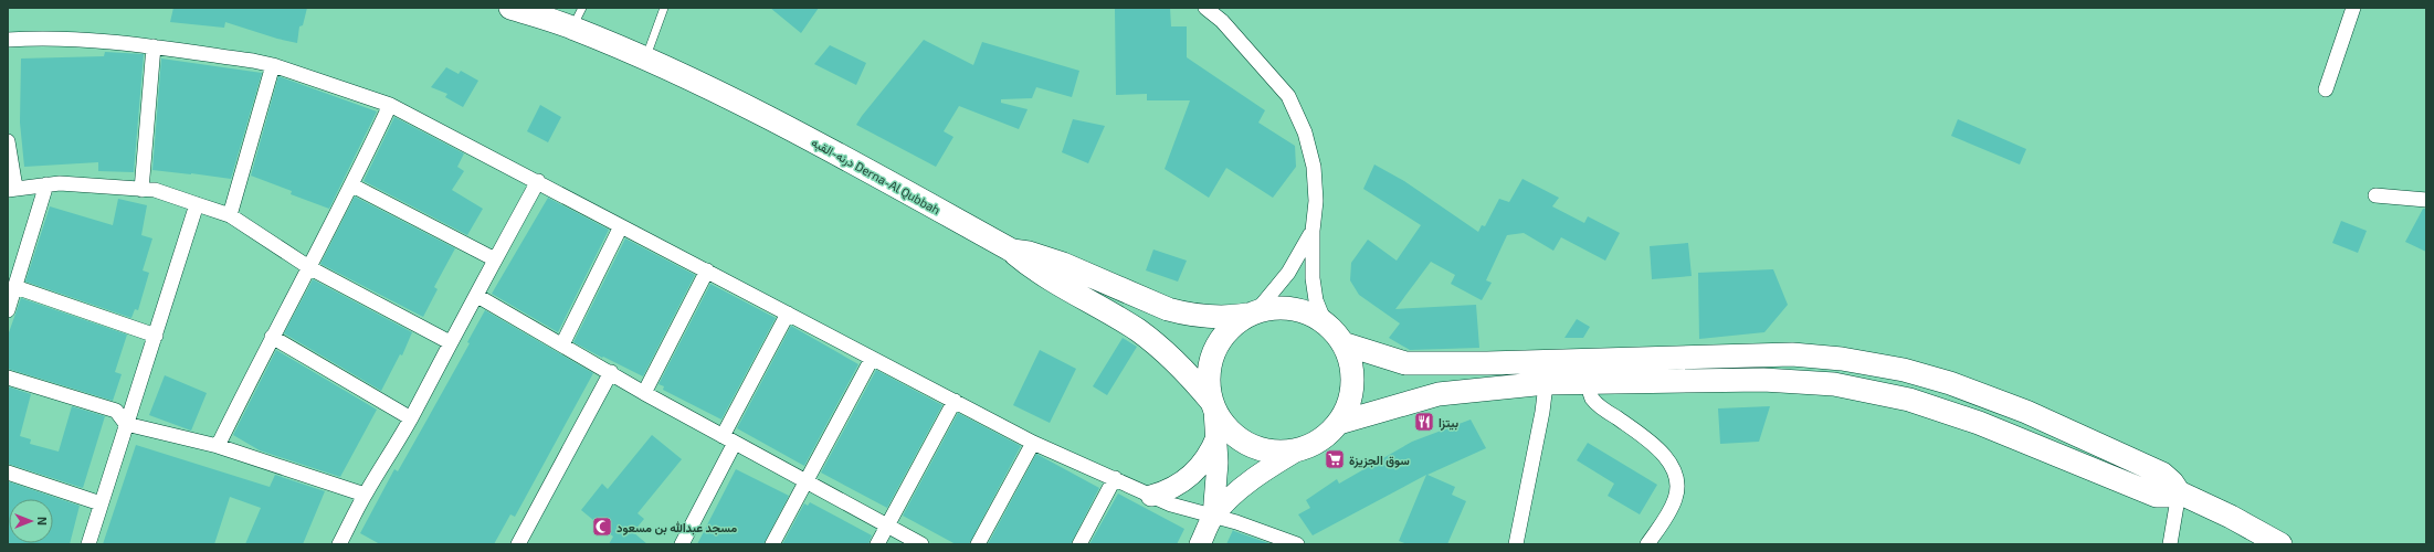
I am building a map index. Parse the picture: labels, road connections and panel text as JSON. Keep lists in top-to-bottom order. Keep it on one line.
{"streets":{"main road":["درنه-القبه Derna-Al Qubbah"]},"places":{"restaurant":["بيتزا"],"supermarket":["سوق الجزيزة"],"mosque":["مسجد عبدالله بن مسعود"]},"north":"right"}
